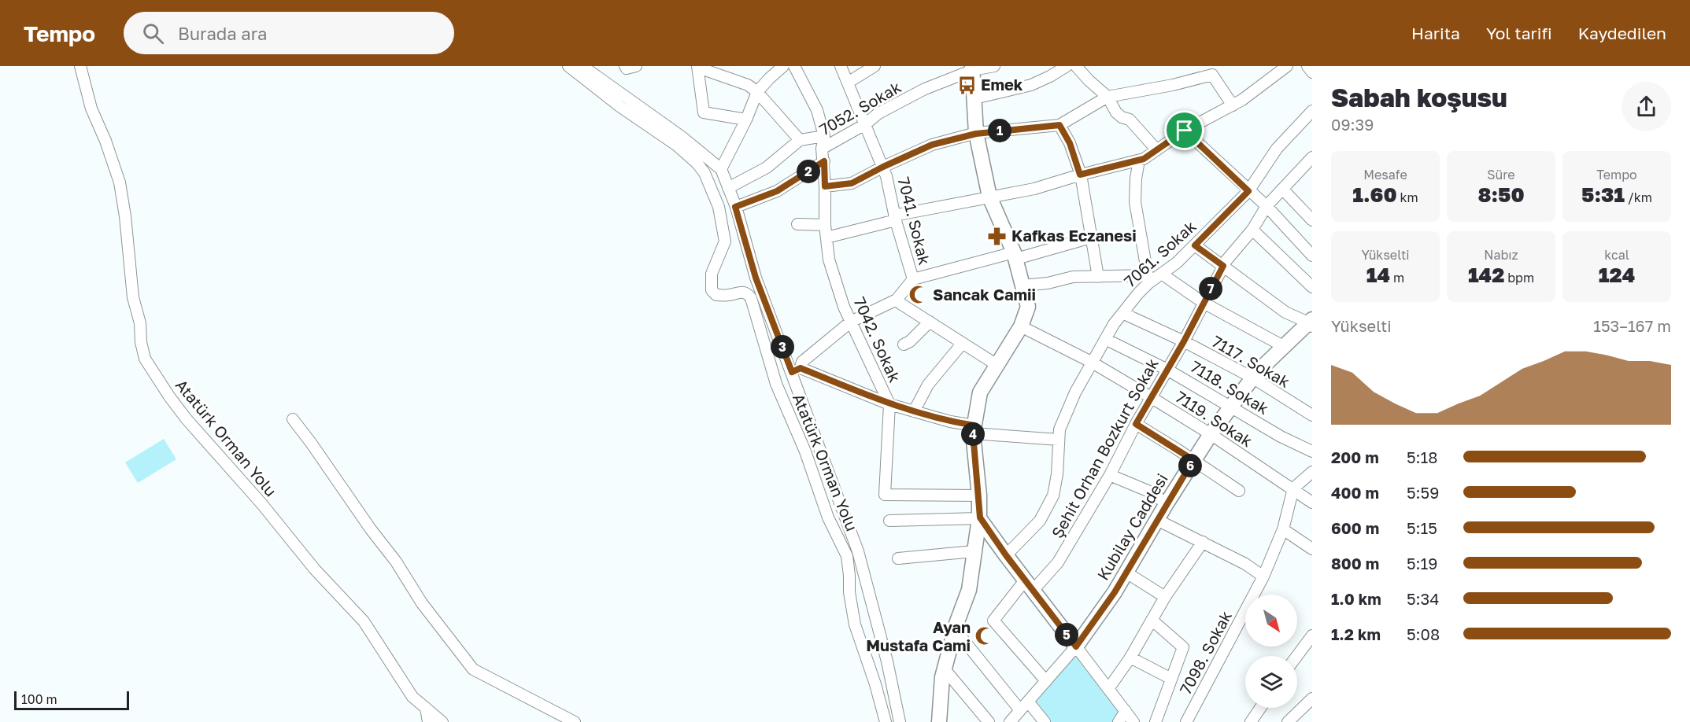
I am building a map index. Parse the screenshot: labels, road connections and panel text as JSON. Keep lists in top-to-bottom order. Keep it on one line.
{"streets":{"main road":["Kubilay Caddesi"],"street":["7052. Sokak","7041. Sokak","7061. Sokak","7042. Sokak","7117. Sokak","7118. Sokak","7119. Sokak","Atatürk Orman Yolu","Şehit Orhan Bozkurt Sokak","7098. Sokak"]},"crossings":[["7052. Sokak","7041. Sokak"],["7052. Sokak","7042. Sokak"],["7061. Sokak","7117. Sokak"],["7061. Sokak","7118. Sokak"],["7061. Sokak","7119. Sokak"],["7117. Sokak","Şehit Orhan Bozkurt Sokak"],["7117. Sokak","Kubilay Caddesi"],["7118. Sokak","Şehit Orhan Bozkurt Sokak"],["7118. Sokak","Kubilay Caddesi"],["7119. Sokak","Şehit Orhan Bozkurt Sokak"],["7119. Sokak","Kubilay Caddesi"],["7119. Sokak","7098. Sokak"]],"places":{"bus stop":["Emek"],"pharmacy":["Kafkas Eczanesi"],"mosque":["Sancak Camii","Ayan Mustafa Cami"]},"scale_bar":"100 m","north":"bottom right","page":{"header":"Tempo","search":"Burada ara","nav":["Harita","Yol tarifi","Kaydedilen"],"heading":["Sabah koşusu","09:39"],"pins":["1","2","7","3","4","6","5"],"stats":[["Mesafe","1.60 km"],["Süre","8:50"],["Tempo","5:31 /km"],["Yükselti","14 m"],["Nabız","142 bpm"],["kcal","124"]],"chart":["Yükselti","153–167 m"],"list":[{"name":"200 m","note":"5:18"},{"name":"400 m","note":"5:59"},{"name":"600 m","note":"5:15"},{"name":"800 m","note":"5:19"},{"name":"1.0 km","note":"5:34"},{"name":"1.2 km","note":"5:08"}],"scale":"100 m"}}
